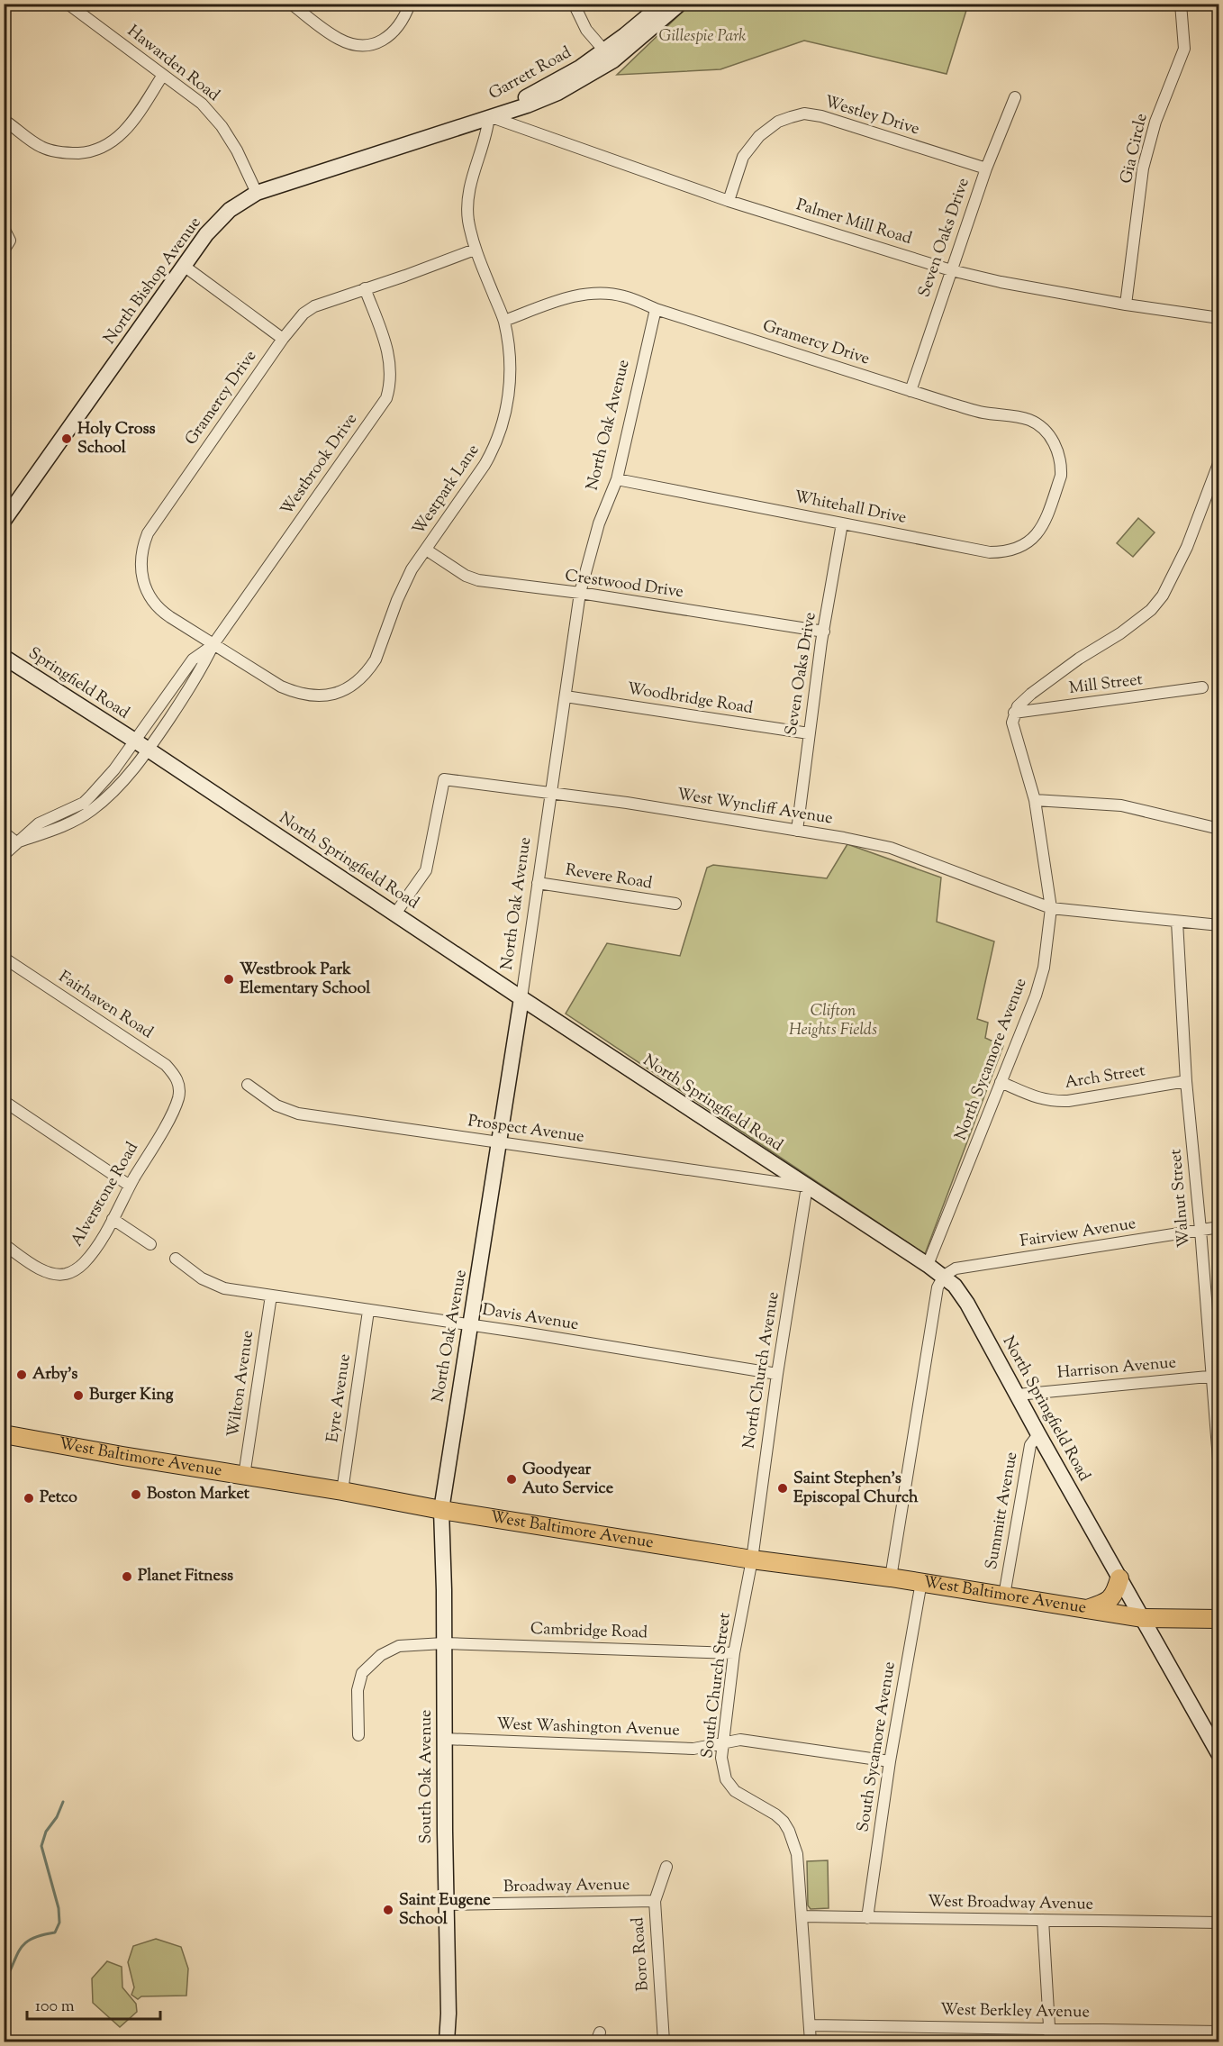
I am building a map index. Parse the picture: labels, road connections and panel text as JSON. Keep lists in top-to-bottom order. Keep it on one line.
{"streets":{"main road":["Garrett Road","North Bishop Avenue","North Oak Avenue","Springfield Road","North Springfield Road","West Baltimore Avenue","South Oak Avenue"],"street":["Hawarden Road","Westley Drive","Gia Circle","Palmer Mill Road","Seven Oaks Drive","Gramercy Drive","Westbrook Drive","Westpark Lane","Whitehall Drive","Crestwood Drive","Mill Street","Woodbridge Road","West Wyncliff Avenue","Revere Road","Fairhaven Road","North Sycamore Avenue","Arch Street","Prospect Avenue","Alverstone Road","Walnut Street","Fairview Avenue","Davis Avenue","Harrison Avenue","North Church Avenue","Wilton Avenue","Eyre Avenue","Summitt Avenue","Cambridge Road","South Church Street","West Washington Avenue","South Sycamore Avenue","Broadway Avenue","West Broadway Avenue","Boro Road","West Berkley Avenue"]},"crossings":[["Hawarden Road","North Bishop Avenue"],["Garrett Road","Palmer Mill Road"],["Garrett Road","North Bishop Avenue"],["Garrett Road","Westpark Lane"],["Westley Drive","Palmer Mill Road"],["Westley Drive","Seven Oaks Drive"],["Gia Circle","Palmer Mill Road"],["Palmer Mill Road","Seven Oaks Drive"],["Palmer Mill Road","North Bishop Avenue"],["Palmer Mill Road","Westpark Lane"],["Seven Oaks Drive","Gramercy Drive"],["Seven Oaks Drive","Whitehall Drive"],["Seven Oaks Drive","Crestwood Drive"],["Seven Oaks Drive","Woodbridge Road"],["Seven Oaks Drive","West Wyncliff Avenue"],["North Bishop Avenue","Westpark Lane"],["Gramercy Drive","North Oak Avenue"],["Gramercy Drive","Westbrook Drive"],["Gramercy Drive","Westpark Lane"],["Gramercy Drive","Whitehall Drive"],["North Oak Avenue","Whitehall Drive"],["North Oak Avenue","Crestwood Drive"],["North Oak Avenue","Woodbridge Road"],["North Oak Avenue","West Wyncliff Avenue"],["North Oak Avenue","North Springfield Road"],["North Oak Avenue","Revere Road"],["North Oak Avenue","Prospect Avenue"],["North Oak Avenue","Davis Avenue"],["North Oak Avenue","West Baltimore Avenue"],["North Oak Avenue","South Oak Avenue"],["Westbrook Drive","Westpark Lane"],["Westbrook Drive","Springfield Road"],["Westbrook Drive","North Springfield Road"],["Westpark Lane","Crestwood Drive"],["Springfield Road","North Springfield Road"],["Mill Street","North Sycamore Avenue"],["West Wyncliff Avenue","North Springfield Road"],["West Wyncliff Avenue","North Sycamore Avenue"],["West Wyncliff Avenue","Walnut Street"],["North Springfield Road","North Sycamore Avenue"],["North Springfield Road","Prospect Avenue"],["North Springfield Road","Fairview Avenue"],["North Springfield Road","Harrison Avenue"],["North Springfield Road","North Church Avenue"],["North Springfield Road","West Baltimore Avenue"],["North Springfield Road","Summitt Avenue"],["Fairhaven Road","Alverstone Road"],["North Sycamore Avenue","Arch Street"],["Arch Street","Walnut Street"],["Prospect Avenue","North Church Avenue"],["Walnut Street","Fairview Avenue"],["Walnut Street","Harrison Avenue"],["Davis Avenue","North Church Avenue"],["Davis Avenue","Wilton Avenue"],["Davis Avenue","Eyre Avenue"],["North Church Avenue","West Baltimore Avenue"],["North Church Avenue","South Church Street"],["Wilton Avenue","West Baltimore Avenue"],["Eyre Avenue","West Baltimore Avenue"],["West Baltimore Avenue","Summitt Avenue"],["West Baltimore Avenue","South Church Street"],["West Baltimore Avenue","South Sycamore Avenue"],["West Baltimore Avenue","South Oak Avenue"],["Cambridge Road","South Church Street"],["Cambridge Road","South Oak Avenue"],["South Church Street","West Washington Avenue"],["South Church Street","West Broadway Avenue"],["South Church Street","West Berkley Avenue"],["West Washington Avenue","South Sycamore Avenue"],["West Washington Avenue","South Oak Avenue"],["South Sycamore Avenue","West Broadway Avenue"],["South Oak Avenue","Broadway Avenue"],["Broadway Avenue","Boro Road"]],"parks":["Gillespie Park","Clifton Heights Fields"],"places":["Holy Cross School","Westbrook Park Elementary School","Arby's","Burger King","Goodyear Auto Service","Saint Stephen's Episcopal Church","Boston Market","Petco","Planet Fitness","Saint Eugene School"],"scale_bar":"100 m"}
